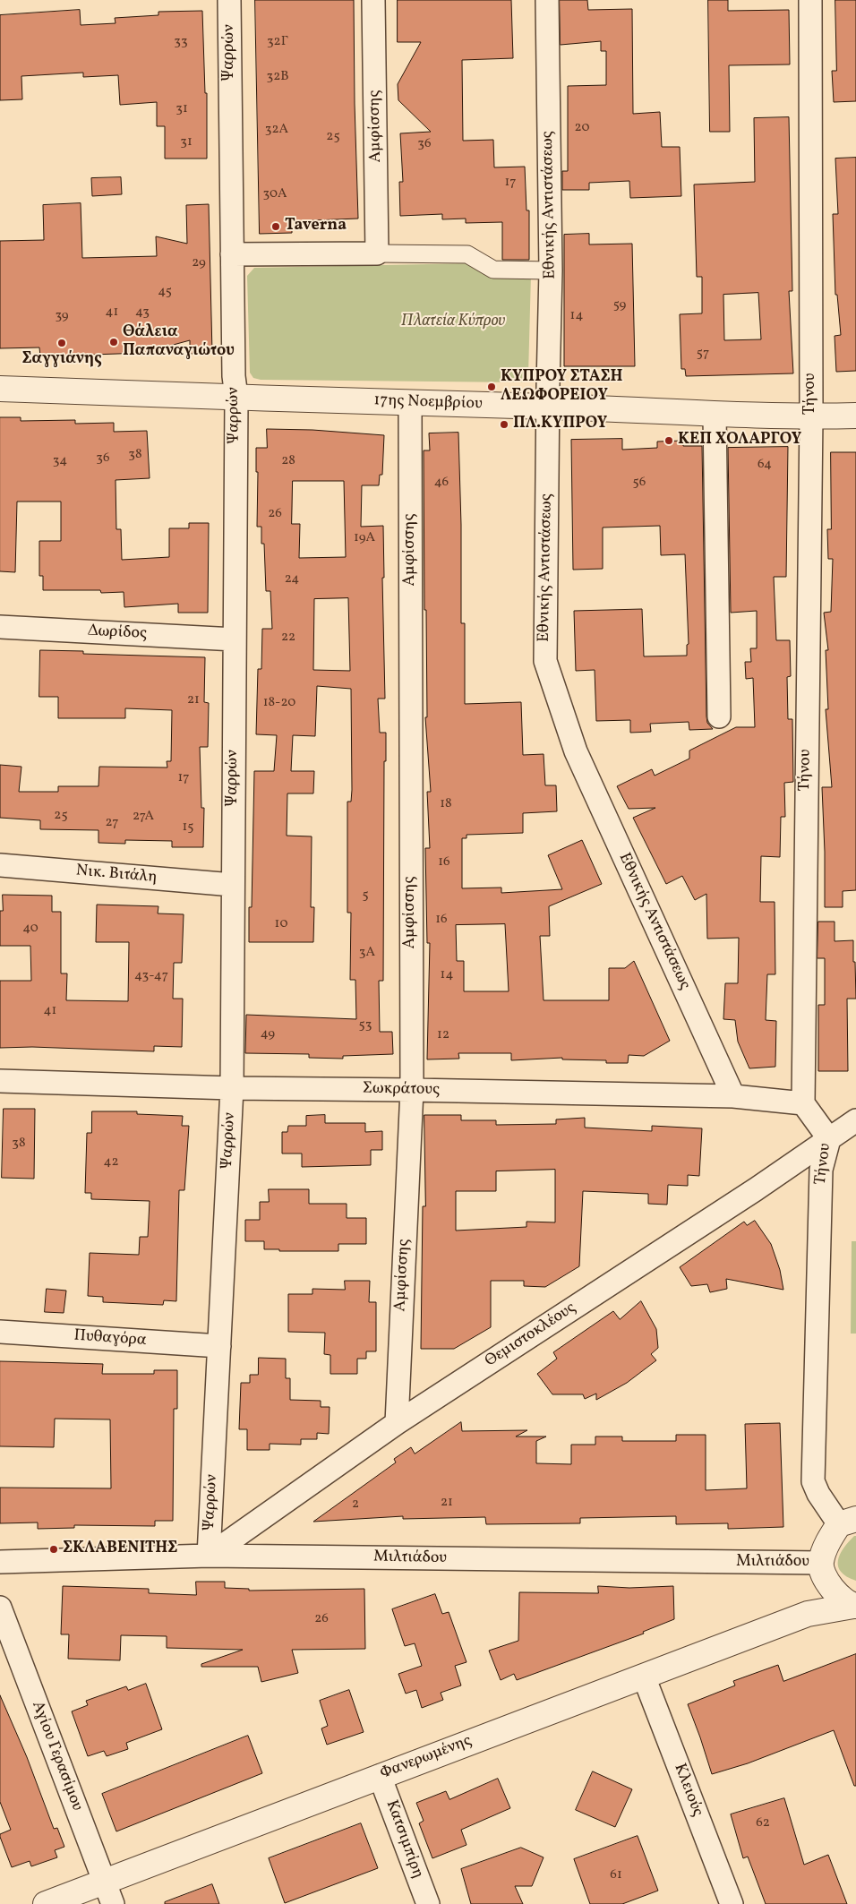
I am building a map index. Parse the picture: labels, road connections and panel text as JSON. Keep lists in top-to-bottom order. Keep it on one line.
{"streets":{"street":["Ψαρρών","Αμφίσσης","Εθνικής Αντιστάσεως","Τήνου","17ης Νοεμβρίου","Δωρίδος","Νικ. Βιτάλη","Σωκράτους","Θεμιστοκλέους","Πυθαγόρα","Μιλτιάδου","Αγίου Γερασίμου","Φανερωμένης","Κλειούς","Κατσιμπίρη"]},"crossings":[["Ψαρρών","17ης Νοεμβρίου"],["Ψαρρών","Δωρίδος"],["Ψαρρών","Νικ. Βιτάλη"],["Ψαρρών","Σωκράτους"],["Ψαρρών","Θεμιστοκλέους"],["Ψαρρών","Πυθαγόρα"],["Ψαρρών","Μιλτιάδου"],["Αμφίσσης","17ης Νοεμβρίου"],["Αμφίσσης","Σωκράτους"],["Αμφίσσης","Θεμιστοκλέους"],["Εθνικής Αντιστάσεως","17ης Νοεμβρίου"],["Εθνικής Αντιστάσεως","Σωκράτους"],["Τήνου","17ης Νοεμβρίου"],["Τήνου","Σωκράτους"],["Τήνου","Θεμιστοκλέους"],["Θεμιστοκλέους","Μιλτιάδου"],["Αγίου Γερασίμου","Φανερωμένης"],["Φανερωμένης","Κλειούς"],["Φανερωμένης","Κατσιμπίρη"]],"parks":["Πλατεία Κύπρου"],"places":["Taverna","Θάλεια Παπαναγιώτου","Σαγγιάνης","ΚΥΠΡΟΥ ΣΤΑΣΗ ΛΕΩΦΟΡΕΙΟΥ","ΠΛ.ΚΥΠΡΟΥ","ΚΕΠ ΧΟΛΑΡΓΟΥ","ΣΚΛΑΒΕΝΙΤΗΣ"],"house_numbers":["33","32Γ","32Β","31","20","32Α","25","31","36","17","30Α","29","45","59","41","43","39","14","57","38","36","34","28","64","46","56","26","19Α","24","22","21","18-20","17","18","25","27Α","27","15","16","5","16","10","40","3Α","14","43-47","41","53","49","12","38","42","21","2","26","62","61"]}
